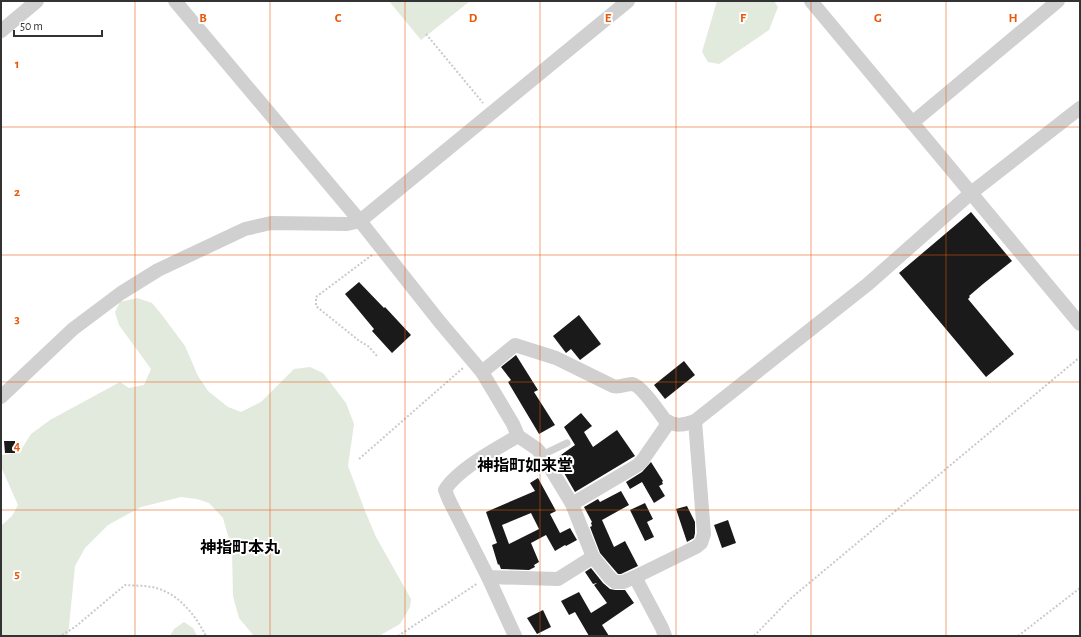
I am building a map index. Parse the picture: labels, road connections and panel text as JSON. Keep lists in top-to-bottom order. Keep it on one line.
{"districts":["神指町如来堂","神指町本丸"],"scale_bar":"50 m","grid":{"columns":["B","C","D","E","F","G","H"],"rows":["1","2","3","4","5"]}}
